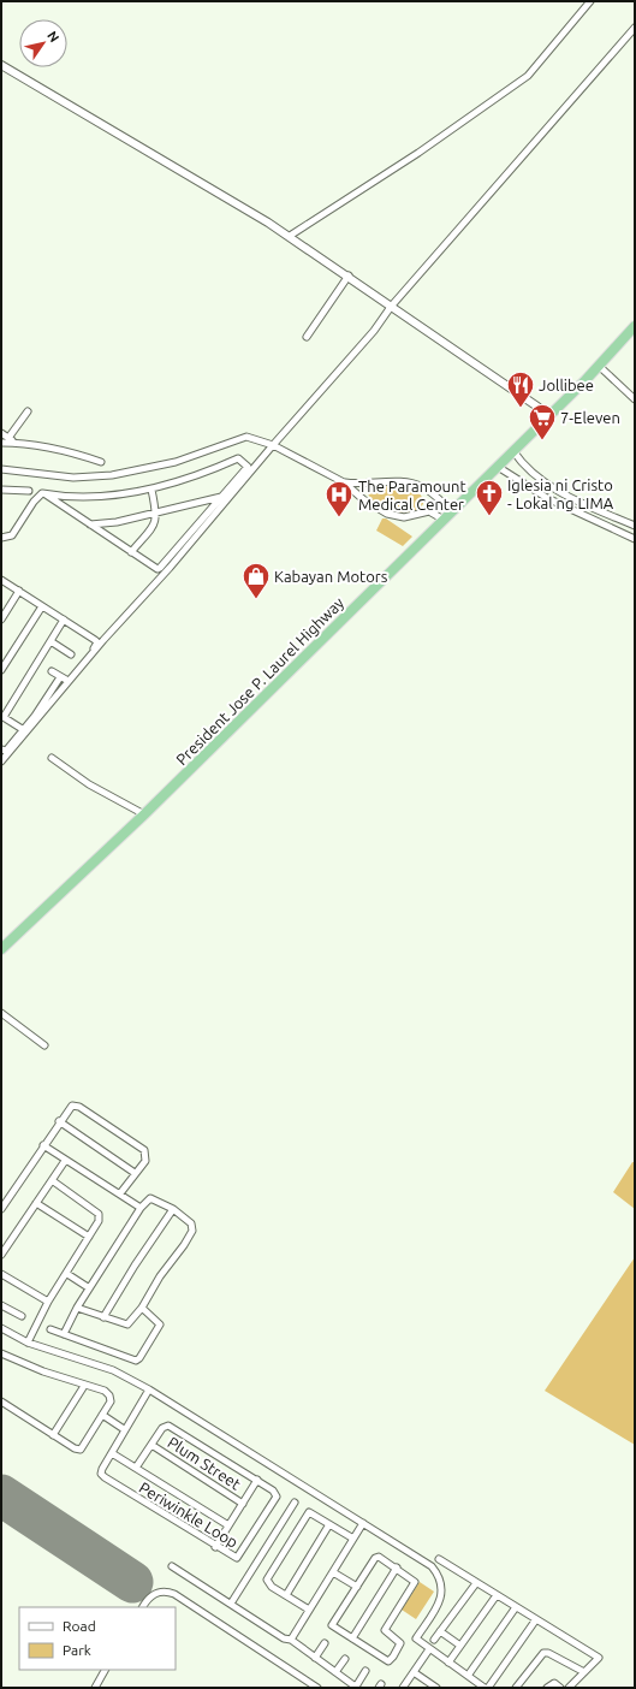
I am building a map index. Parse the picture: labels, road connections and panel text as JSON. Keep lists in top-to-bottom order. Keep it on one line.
{"streets":{"highway":["President Jose P. Laurel Highway"],"street":["Plum Street","Periwinkle Loop"]},"crossings":[["Plum Street","Periwinkle Loop"]],"places":{"restaurant":["Jollibee"],"supermarket":["7-Eleven"],"church":["Iglesia ni Cristo - Lokal ng LIMA"],"hospital":["The Paramount Medical Center"],"shop":["Kabayan Motors"]},"legend":["Road","Park"],"north":"top right"}
